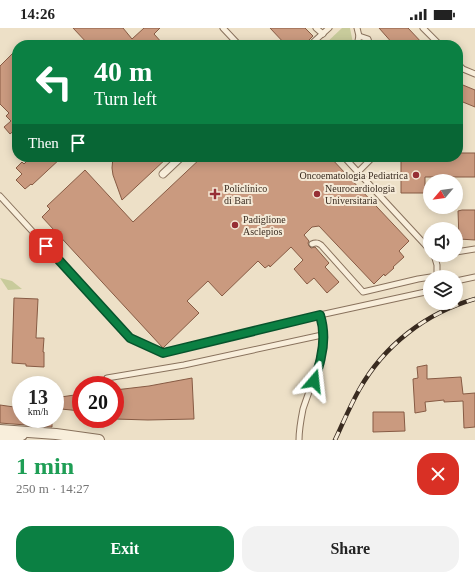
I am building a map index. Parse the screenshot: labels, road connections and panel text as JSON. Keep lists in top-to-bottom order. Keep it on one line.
{"places":{"other":["Oncoematologia Pediatrica","Neurocardiologia Universitaria","Padiglione Asclepios"],"health":["Policlinico di Bari"]},"north":"bottom left","page":{"status":"14:26","turn":["40 m","Turn left"],"then":"Then","speed":"13 km/h","limit":"20","heading":["1 min","250 m · 14:27"],"buttons":["Exit","Share"]}}
